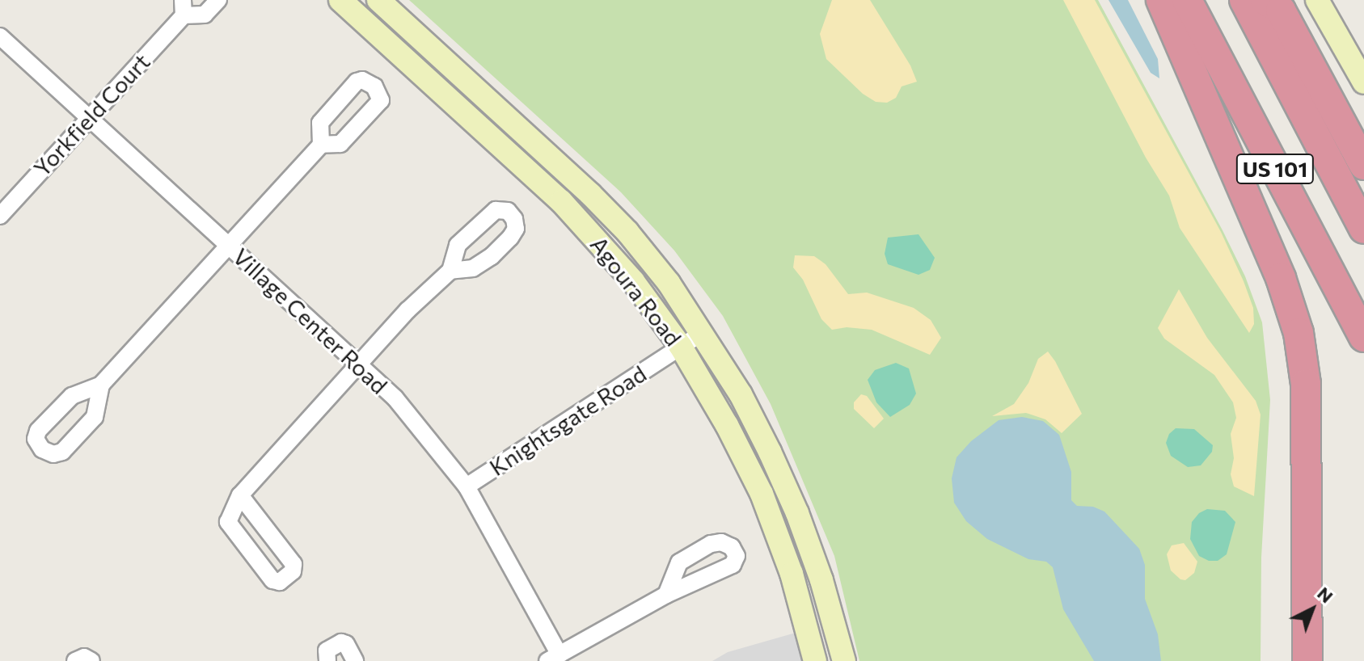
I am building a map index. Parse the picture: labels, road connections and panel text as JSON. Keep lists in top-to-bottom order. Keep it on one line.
{"streets":{"highway":["US 101"],"main road":["Agoura Road"],"street":["Yorkfield Court","Village Center Road","Knightsgate Road"]},"crossings":[["Yorkfield Court","Village Center Road"],["Agoura Road","Knightsgate Road"],["Village Center Road","Knightsgate Road"]],"north":"top right"}
